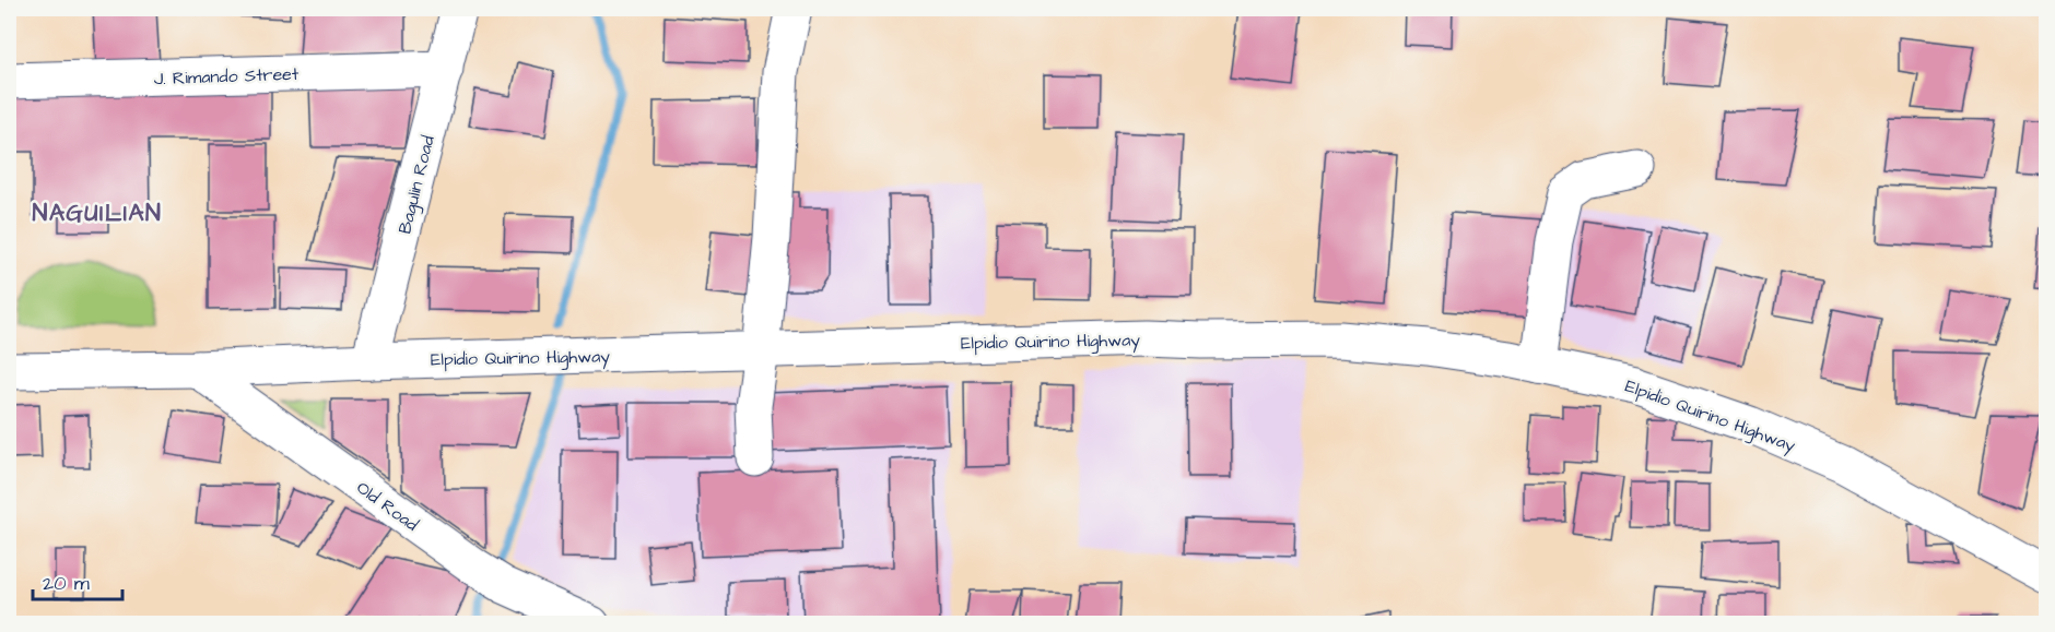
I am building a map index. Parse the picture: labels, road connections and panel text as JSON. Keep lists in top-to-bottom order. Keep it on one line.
{"streets":{"main road":["J. Rimando Street","Bagulin Road","Elpidio Quirino Highway","Old Road"]},"crossings":[["J. Rimando Street","Bagulin Road"],["Bagulin Road","Elpidio Quirino Highway"],["Elpidio Quirino Highway","Old Road"]],"districts":["NAGUILIAN"],"scale_bar":"20 m"}
